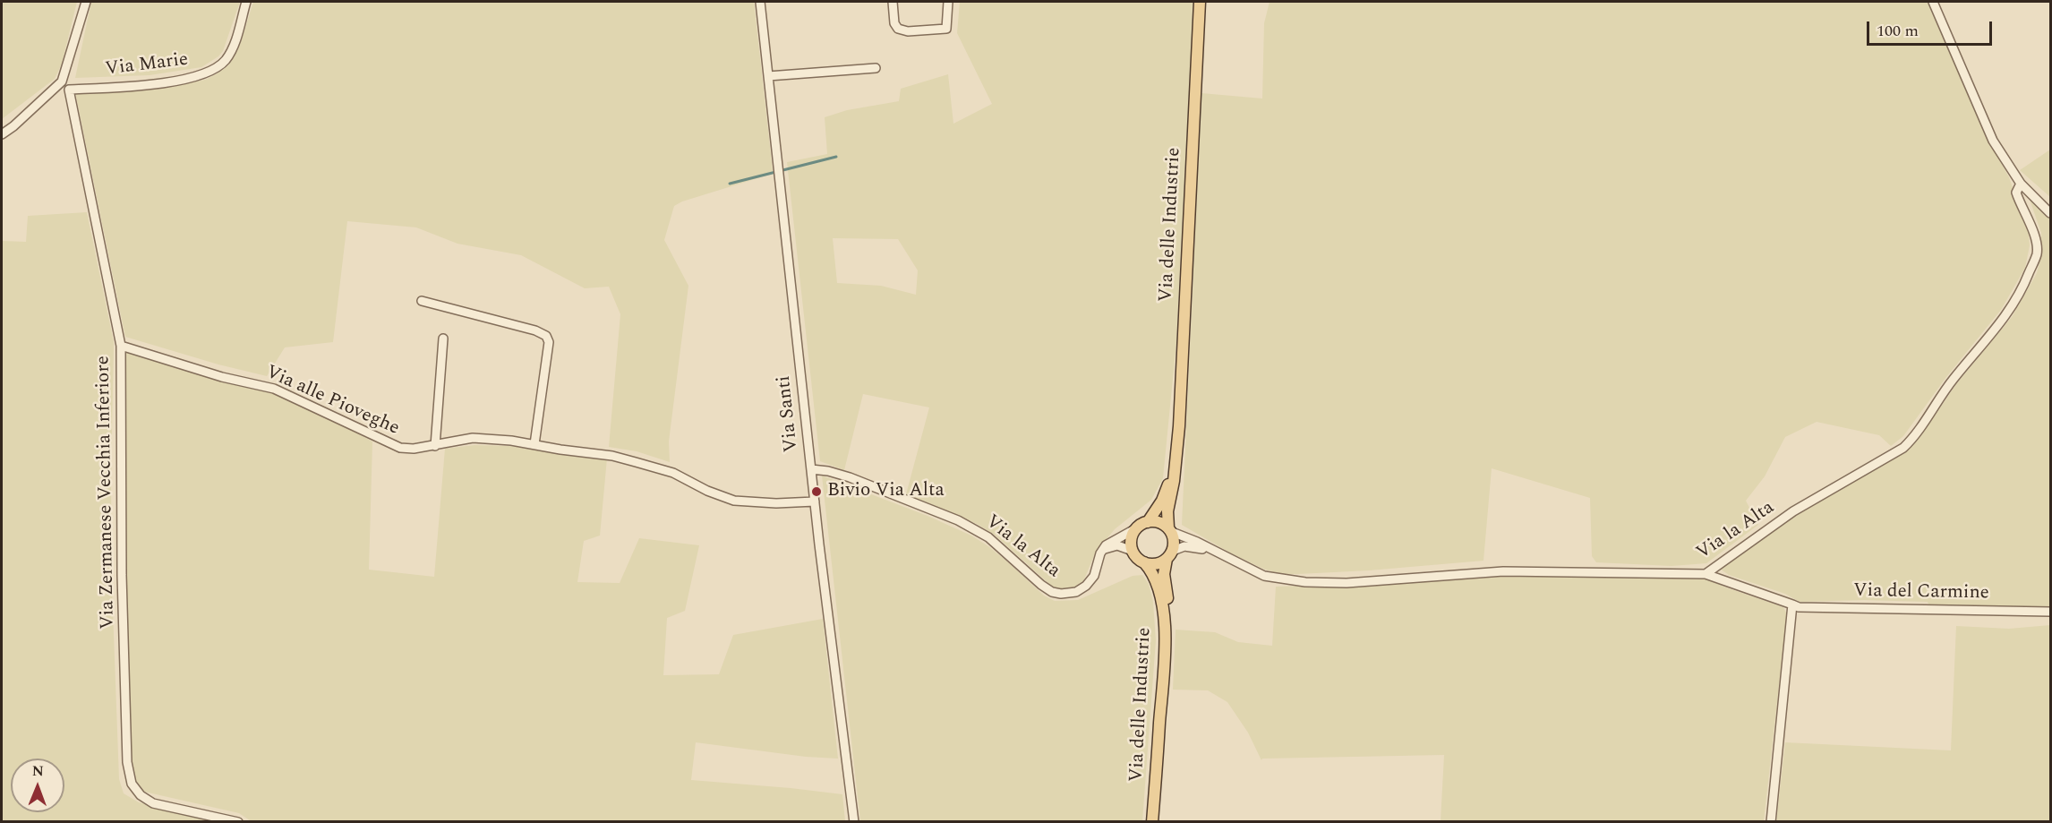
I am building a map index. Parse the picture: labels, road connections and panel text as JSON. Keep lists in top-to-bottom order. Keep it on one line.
{"streets":{"main road":["Via delle Industrie"],"street":["Via Marie","Via alle Pioveghe","Via Santi","Via Zermanese Vecchia Inferiore","Via la Alta","Via del Carmine"]},"crossings":[["Via Marie","Via Zermanese Vecchia Inferiore"],["Via alle Pioveghe","Via Santi"],["Via alle Pioveghe","Via Zermanese Vecchia Inferiore"],["Via Santi","Via la Alta"],["Via la Alta","Via del Carmine"]],"places":["Bivio Via Alta"],"scale_bar":"100 m","north":"top"}
